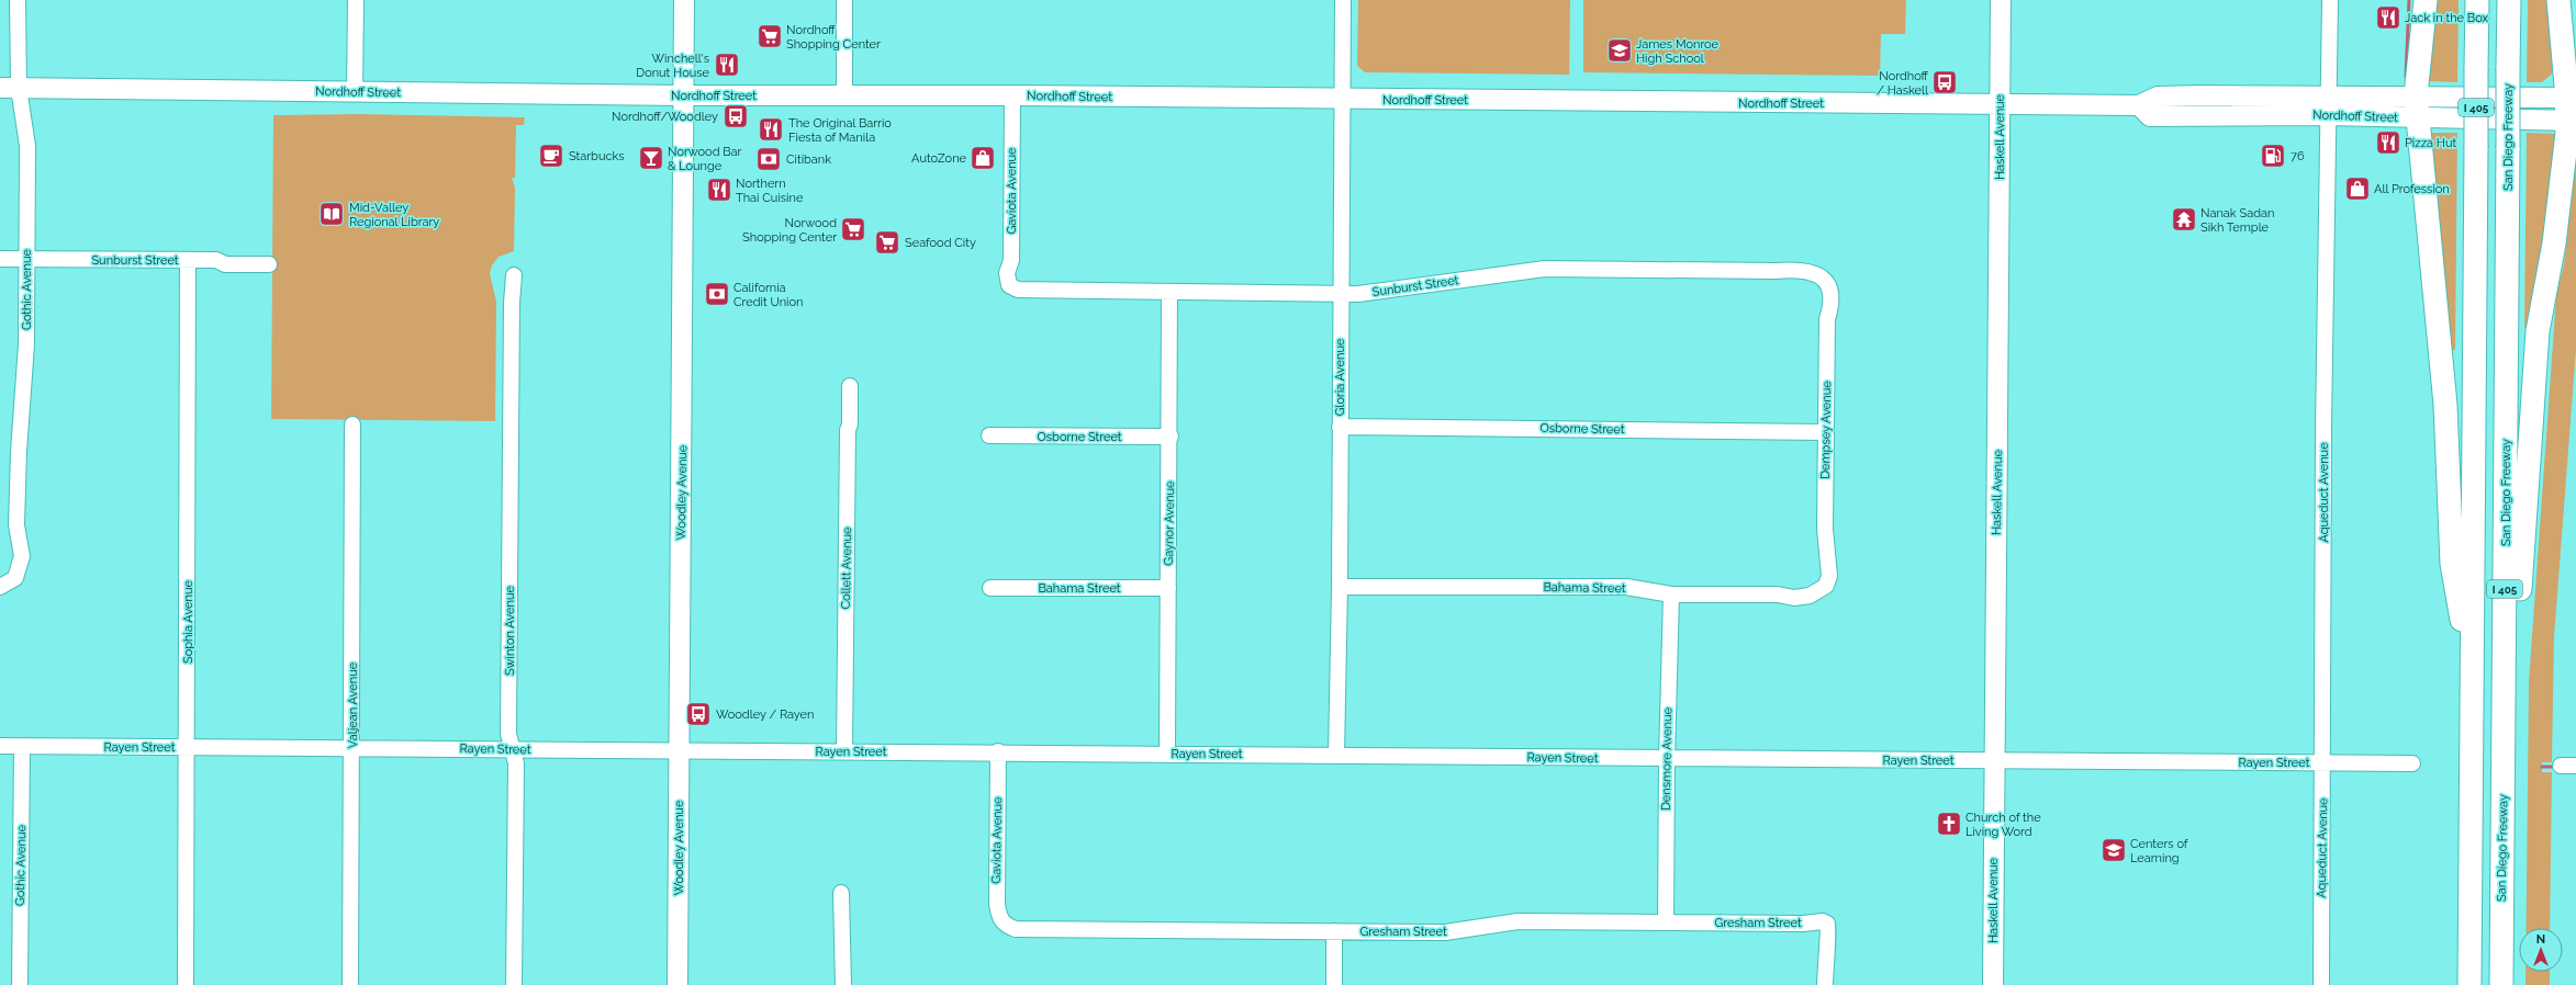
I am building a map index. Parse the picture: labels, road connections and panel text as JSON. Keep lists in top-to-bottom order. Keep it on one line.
{"streets":{"highway":["I 405","San Diego Freeway"],"main road":["Nordhoff Street","Haskell Avenue","Woodley Avenue"],"street":["Gaviota Avenue","Sunburst Street","Gothic Avenue","Gloria Avenue","Osborne Street","Dempsey Avenue","Aqueduct Avenue","Gaynor Avenue","Collett Avenue","Bahama Street","Sophia Avenue","Swinton Avenue","Valjean Avenue","Rayen Street","Densmore Avenue","Gresham Street"]},"crossings":[["Nordhoff Street","Haskell Avenue"],["Nordhoff Street","Gaviota Avenue"],["Nordhoff Street","Gothic Avenue"],["Nordhoff Street","Gloria Avenue"],["Nordhoff Street","Woodley Avenue"],["Nordhoff Street","Aqueduct Avenue"],["Haskell Avenue","Rayen Street"],["Gaviota Avenue","Sunburst Street"],["Gaviota Avenue","Rayen Street"],["Gaviota Avenue","Gresham Street"],["Sunburst Street","Gothic Avenue"],["Sunburst Street","Gloria Avenue"],["Sunburst Street","Dempsey Avenue"],["Sunburst Street","Gaynor Avenue"],["Sunburst Street","Sophia Avenue"],["Gothic Avenue","Rayen Street"],["Gloria Avenue","Osborne Street"],["Gloria Avenue","Bahama Street"],["Gloria Avenue","Rayen Street"],["Osborne Street","Dempsey Avenue"],["Osborne Street","Gaynor Avenue"],["Dempsey Avenue","Bahama Street"],["Woodley Avenue","Rayen Street"],["Aqueduct Avenue","Rayen Street"],["Gaynor Avenue","Bahama Street"],["Gaynor Avenue","Rayen Street"],["Collett Avenue","Rayen Street"],["Bahama Street","Densmore Avenue"],["Sophia Avenue","Rayen Street"],["Swinton Avenue","Rayen Street"],["Valjean Avenue","Rayen Street"],["Rayen Street","Densmore Avenue"],["Densmore Avenue","Gresham Street"]],"places":{"restaurant":["Jack in the Box","Winchell's Donut House","The Original Barrio Fiesta of Manila","Pizza Hut","Northern Thai Cuisine"],"supermarket":["Nordhoff Shopping Center","Norwood Shopping Center","Seafood City"],"school or university":["James Monroe High School","Centers of Learning"],"bus stop":["Nordhoff / Haskell","Nordhoff/Woodley","Woodley / Rayen"],"cafe":["Starbucks"],"fuel station":["76"],"bar":["Norwood Bar & Lounge"],"shop":["AutoZone","All Profession"],"bank":["Citibank","California Credit Union"],"library":["Mid-Valley Regional Library"],"temple":["Nanak Sadan Sikh Temple"],"church":["Church of the Living Word"]},"north":"top"}
